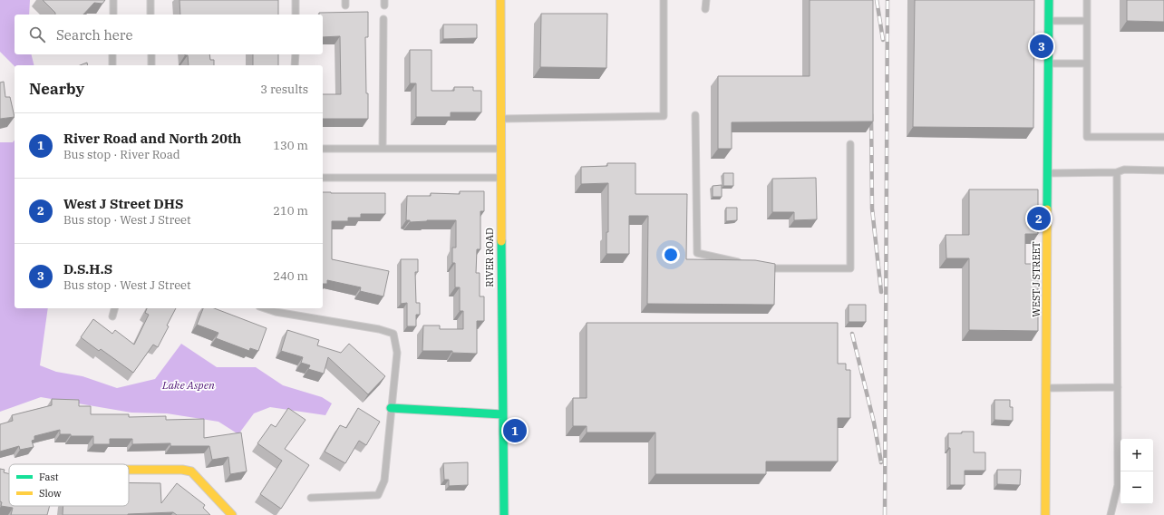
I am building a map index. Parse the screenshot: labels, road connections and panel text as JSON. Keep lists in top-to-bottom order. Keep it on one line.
{"streets":{"street":["RIVER ROAD","WEST J STREET"]},"water":["Lake Aspen"],"legend":["Fast","Slow"],"page":{"search":"Search here","pins":["3","2","1"],"heading":["Nearby","3 results"],"list":[{"mark":"1","name":"River Road and North 20th","note":"Bus stop · River Road","value":"130 m"},{"mark":"2","name":"West J Street DHS","note":"Bus stop · West J Street","value":"210 m"},{"mark":"3","name":"D.S.H.S","note":"Bus stop · West J Street","value":"240 m"}],"map_buttons":["+","−"]}}
